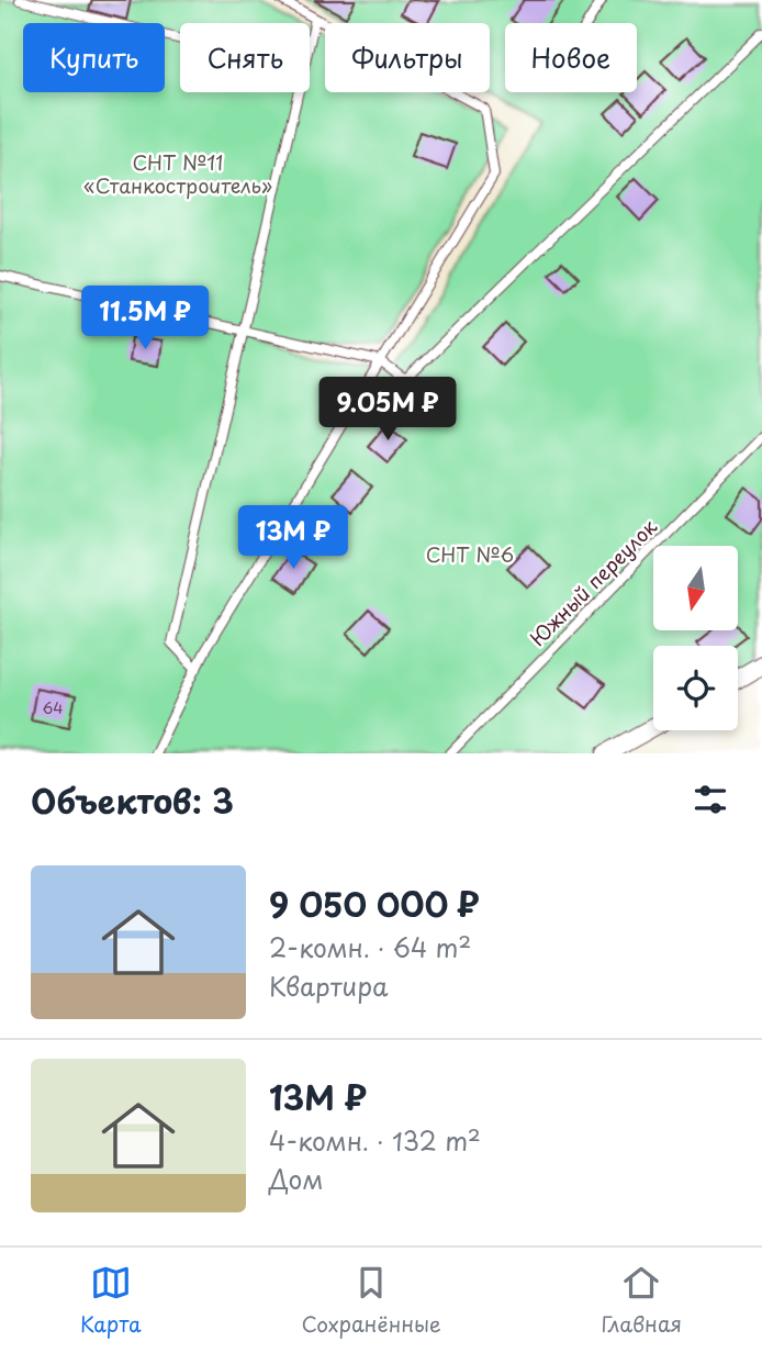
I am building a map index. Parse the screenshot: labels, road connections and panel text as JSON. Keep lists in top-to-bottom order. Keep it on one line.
{"streets":{"lane":["Южный переулок"]},"parks":["СНТ №11 «Станкостроитель»","СНТ №6"],"house_numbers":["64"],"north":"bottom","page":{"chip":["Купить","Снять","Фильтры","Новое"],"price":["11.5M ₽","9.05M ₽","13M ₽"],"heading":"Объектов: 3","list":[{"name":"9 050 000 ₽","note":"2-комн. · 64 m² · Квартира"},{"name":"13M ₽","note":"4-комн. · 132 m² · Дом"}],"tabs":["Карта","Сохранённые","Главная"]}}
